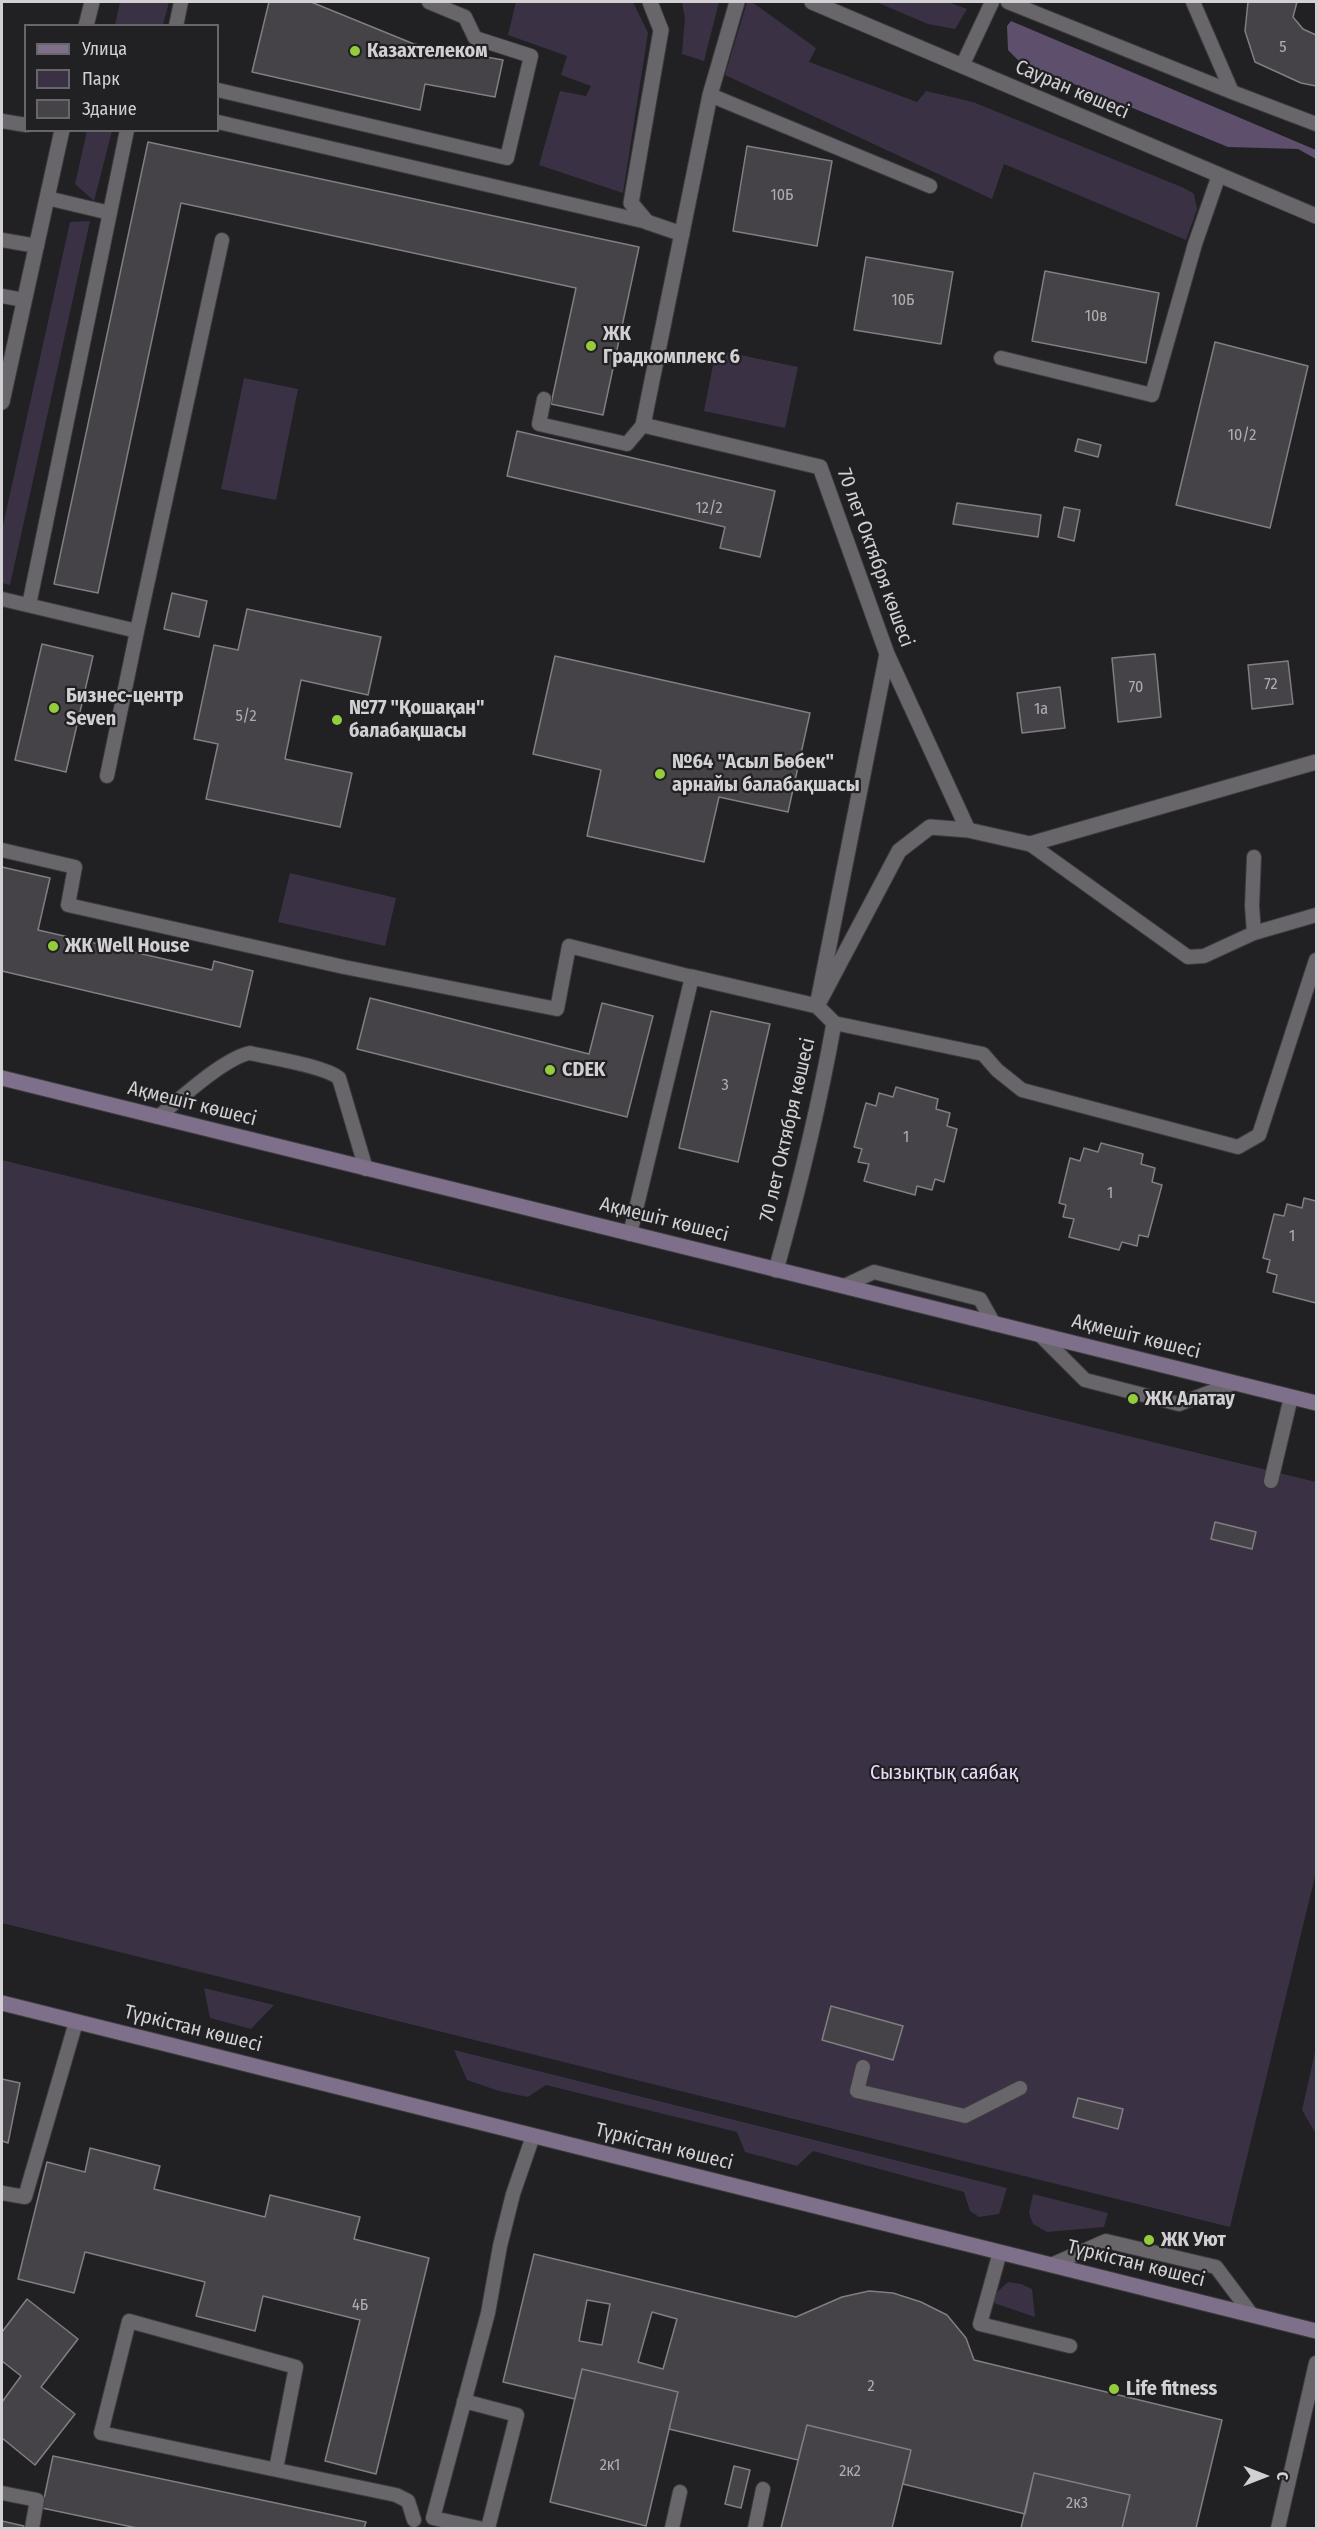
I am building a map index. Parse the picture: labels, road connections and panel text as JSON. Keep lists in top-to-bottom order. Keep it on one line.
{"streets":{"main road":["Ақмешіт көшесі","Түркістан көшесі"],"street":["Сауран көшесі","70 лет Октября көшесі"]},"crossings":[["70 лет Октября көшесі","Ақмешіт көшесі"]],"parks":["Сызықтық саябақ"],"places":["Казахтелеком","ЖК Градкомплекс 6","Бизнес-центр Seven","№77 \"Қошақан\" балабақшасы","№64 \"Асыл Бөбек\" арнайы балабақшасы","ЖК Well House","CDEK","ЖК Алатау","ЖК Уют","Life fitness"],"house_numbers":["5","10Б","10Б","10в","10/2","12/2","72","70","1а","5/2","3","1","1","1","4Б","2","2к1","2к2","2к3"],"legend":["Улица","Парк","Здание"],"north":"right"}
